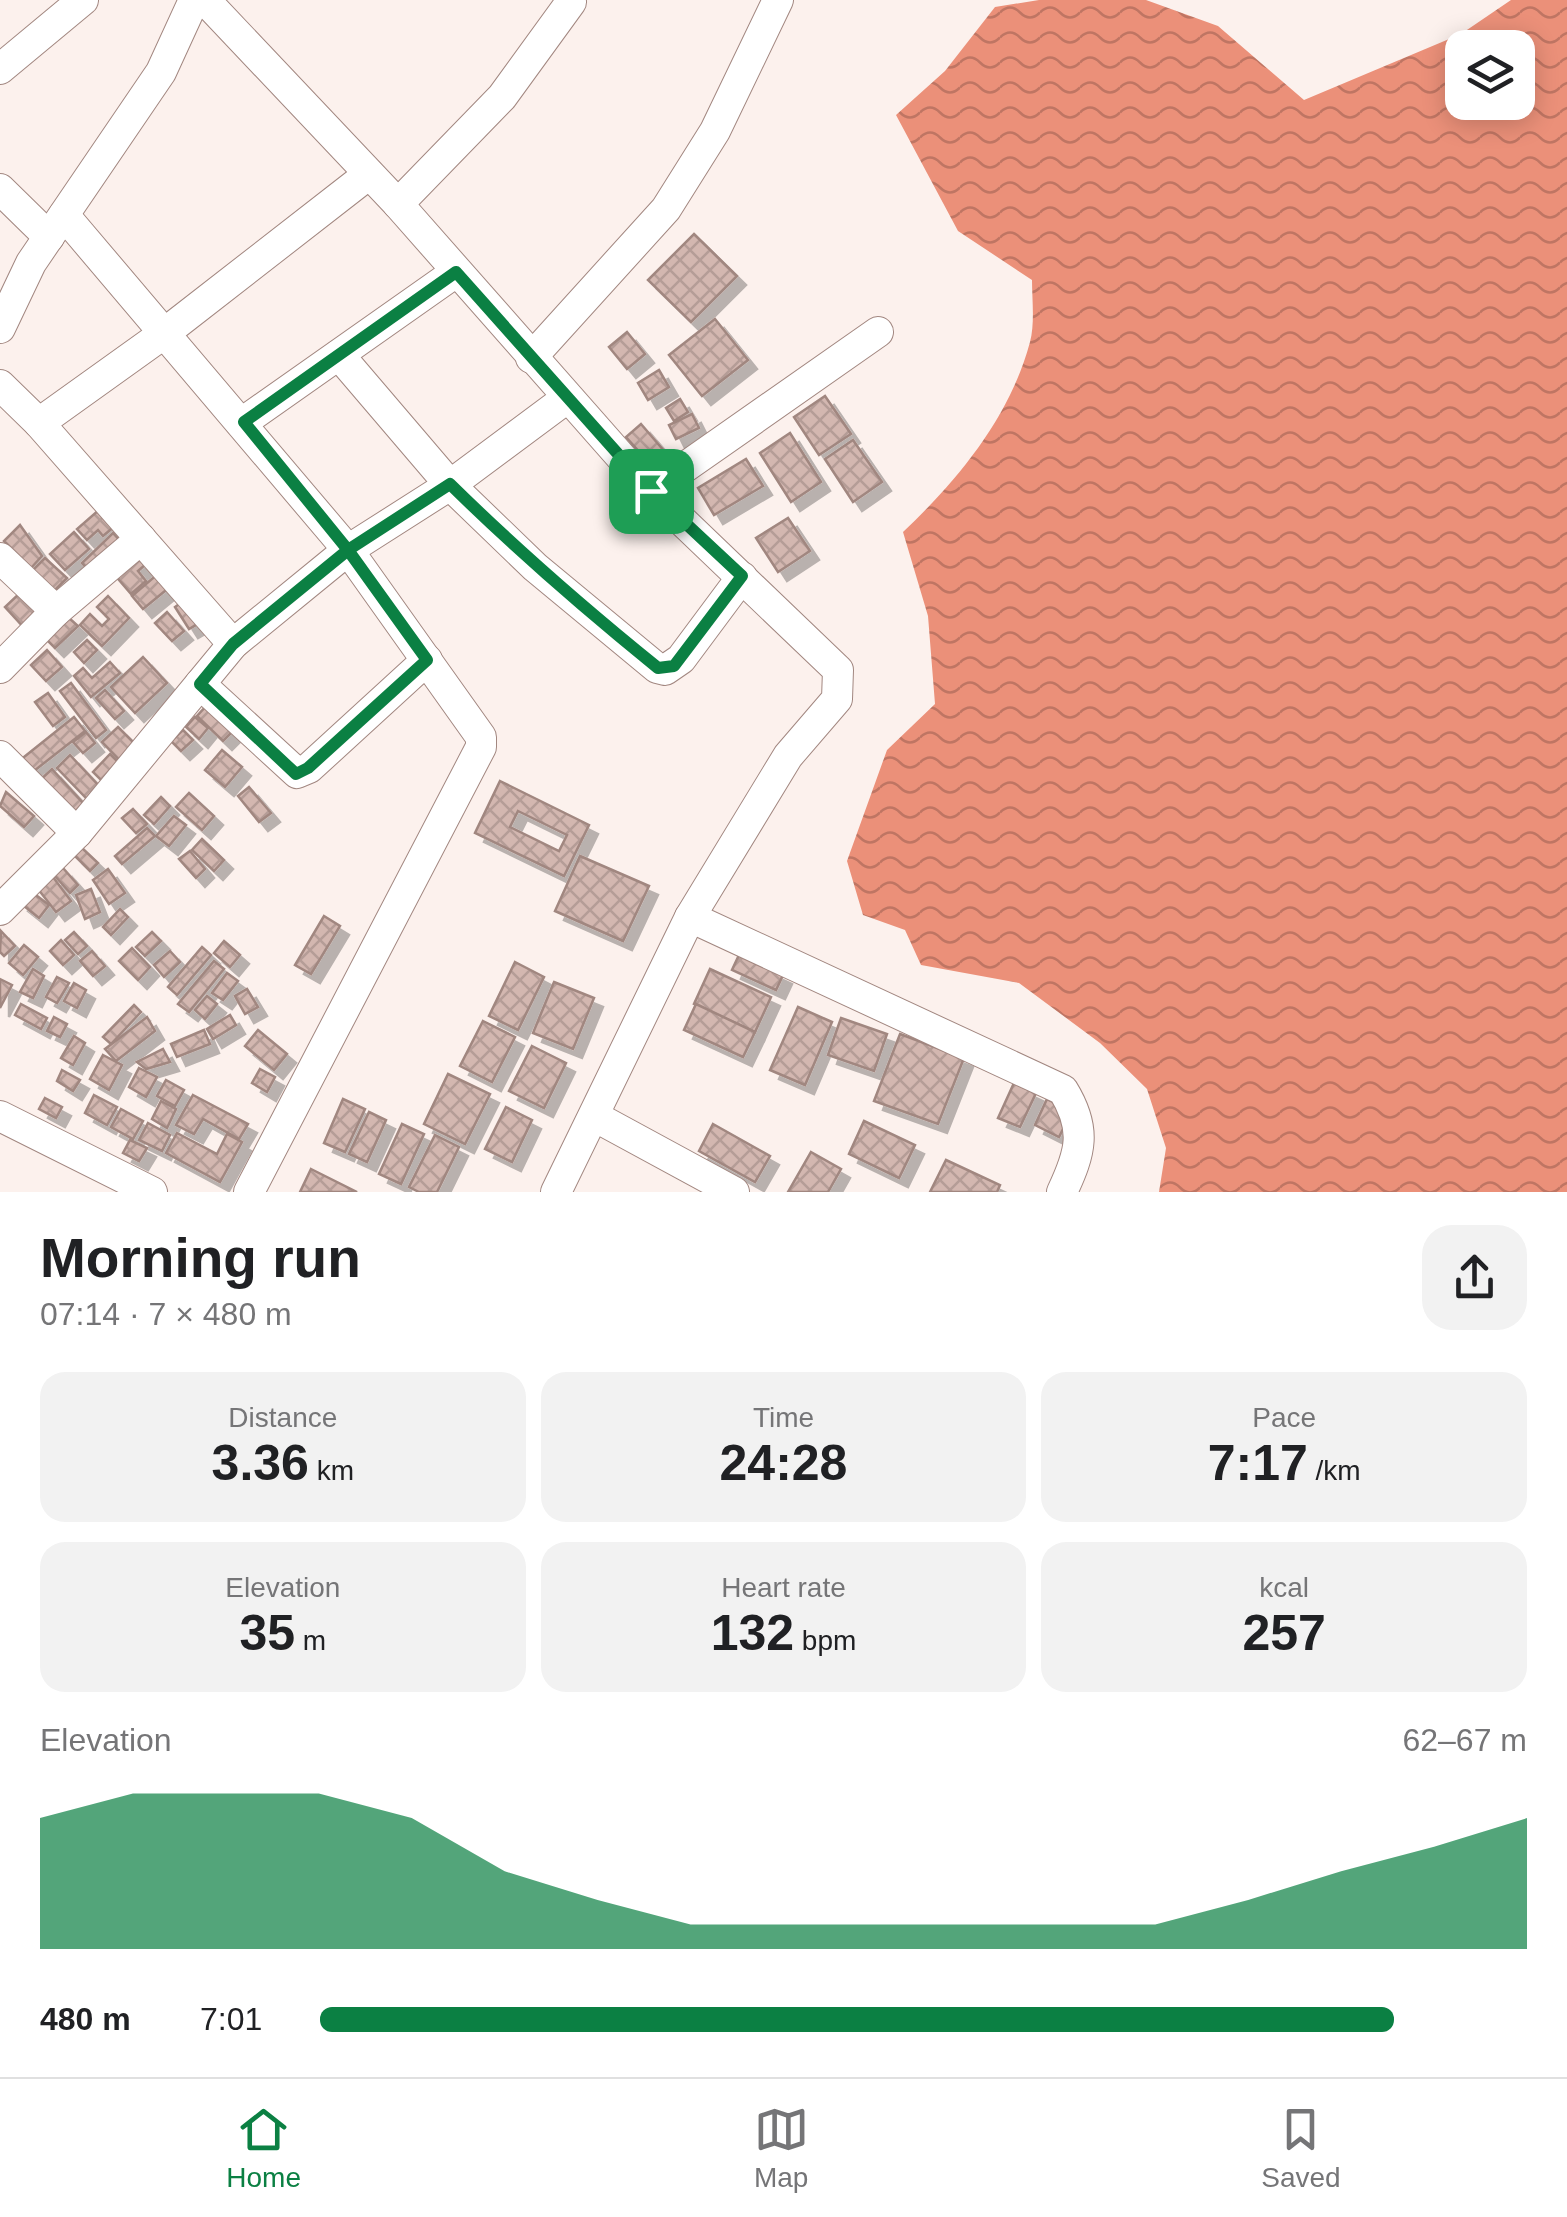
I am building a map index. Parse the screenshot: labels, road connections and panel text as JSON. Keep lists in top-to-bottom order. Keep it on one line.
{"page":{"heading":["Morning run","07:14 · 7 × 480 m"],"stats":[["Distance","3.36 km"],["Time","24:28"],["Pace","7:17 /km"],["Elevation","35 m"],["Heart rate","132 bpm"],["kcal","257"]],"chart":["Elevation","62–67 m"],"list":[{"name":"480 m","note":"7:01"}],"tabs":["Home","Map","Saved"]}}
